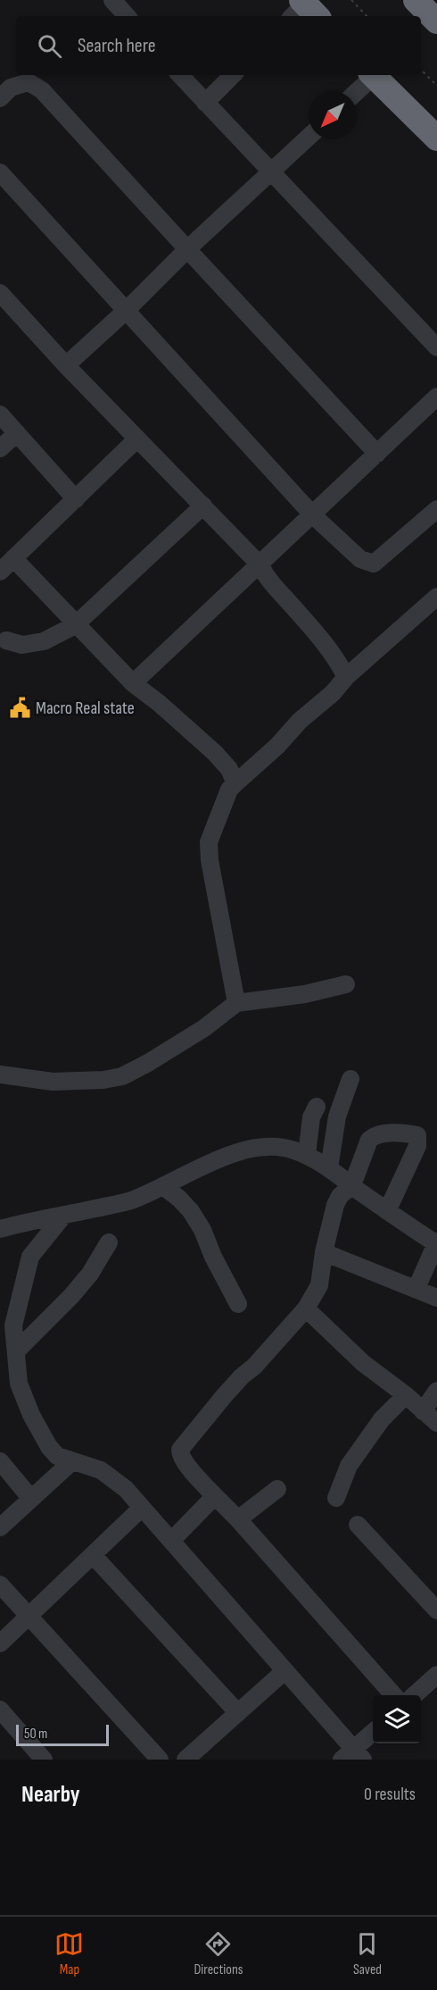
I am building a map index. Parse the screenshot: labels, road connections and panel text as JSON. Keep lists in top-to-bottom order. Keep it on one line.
{"places":{"public building":["Macro Real state"]},"scale_bar":"50 m","north":"bottom left","page":{"search":"Search here","scale":"50 m","heading":["Nearby","0 results"],"nav":["Map","Directions","Saved"]}}
